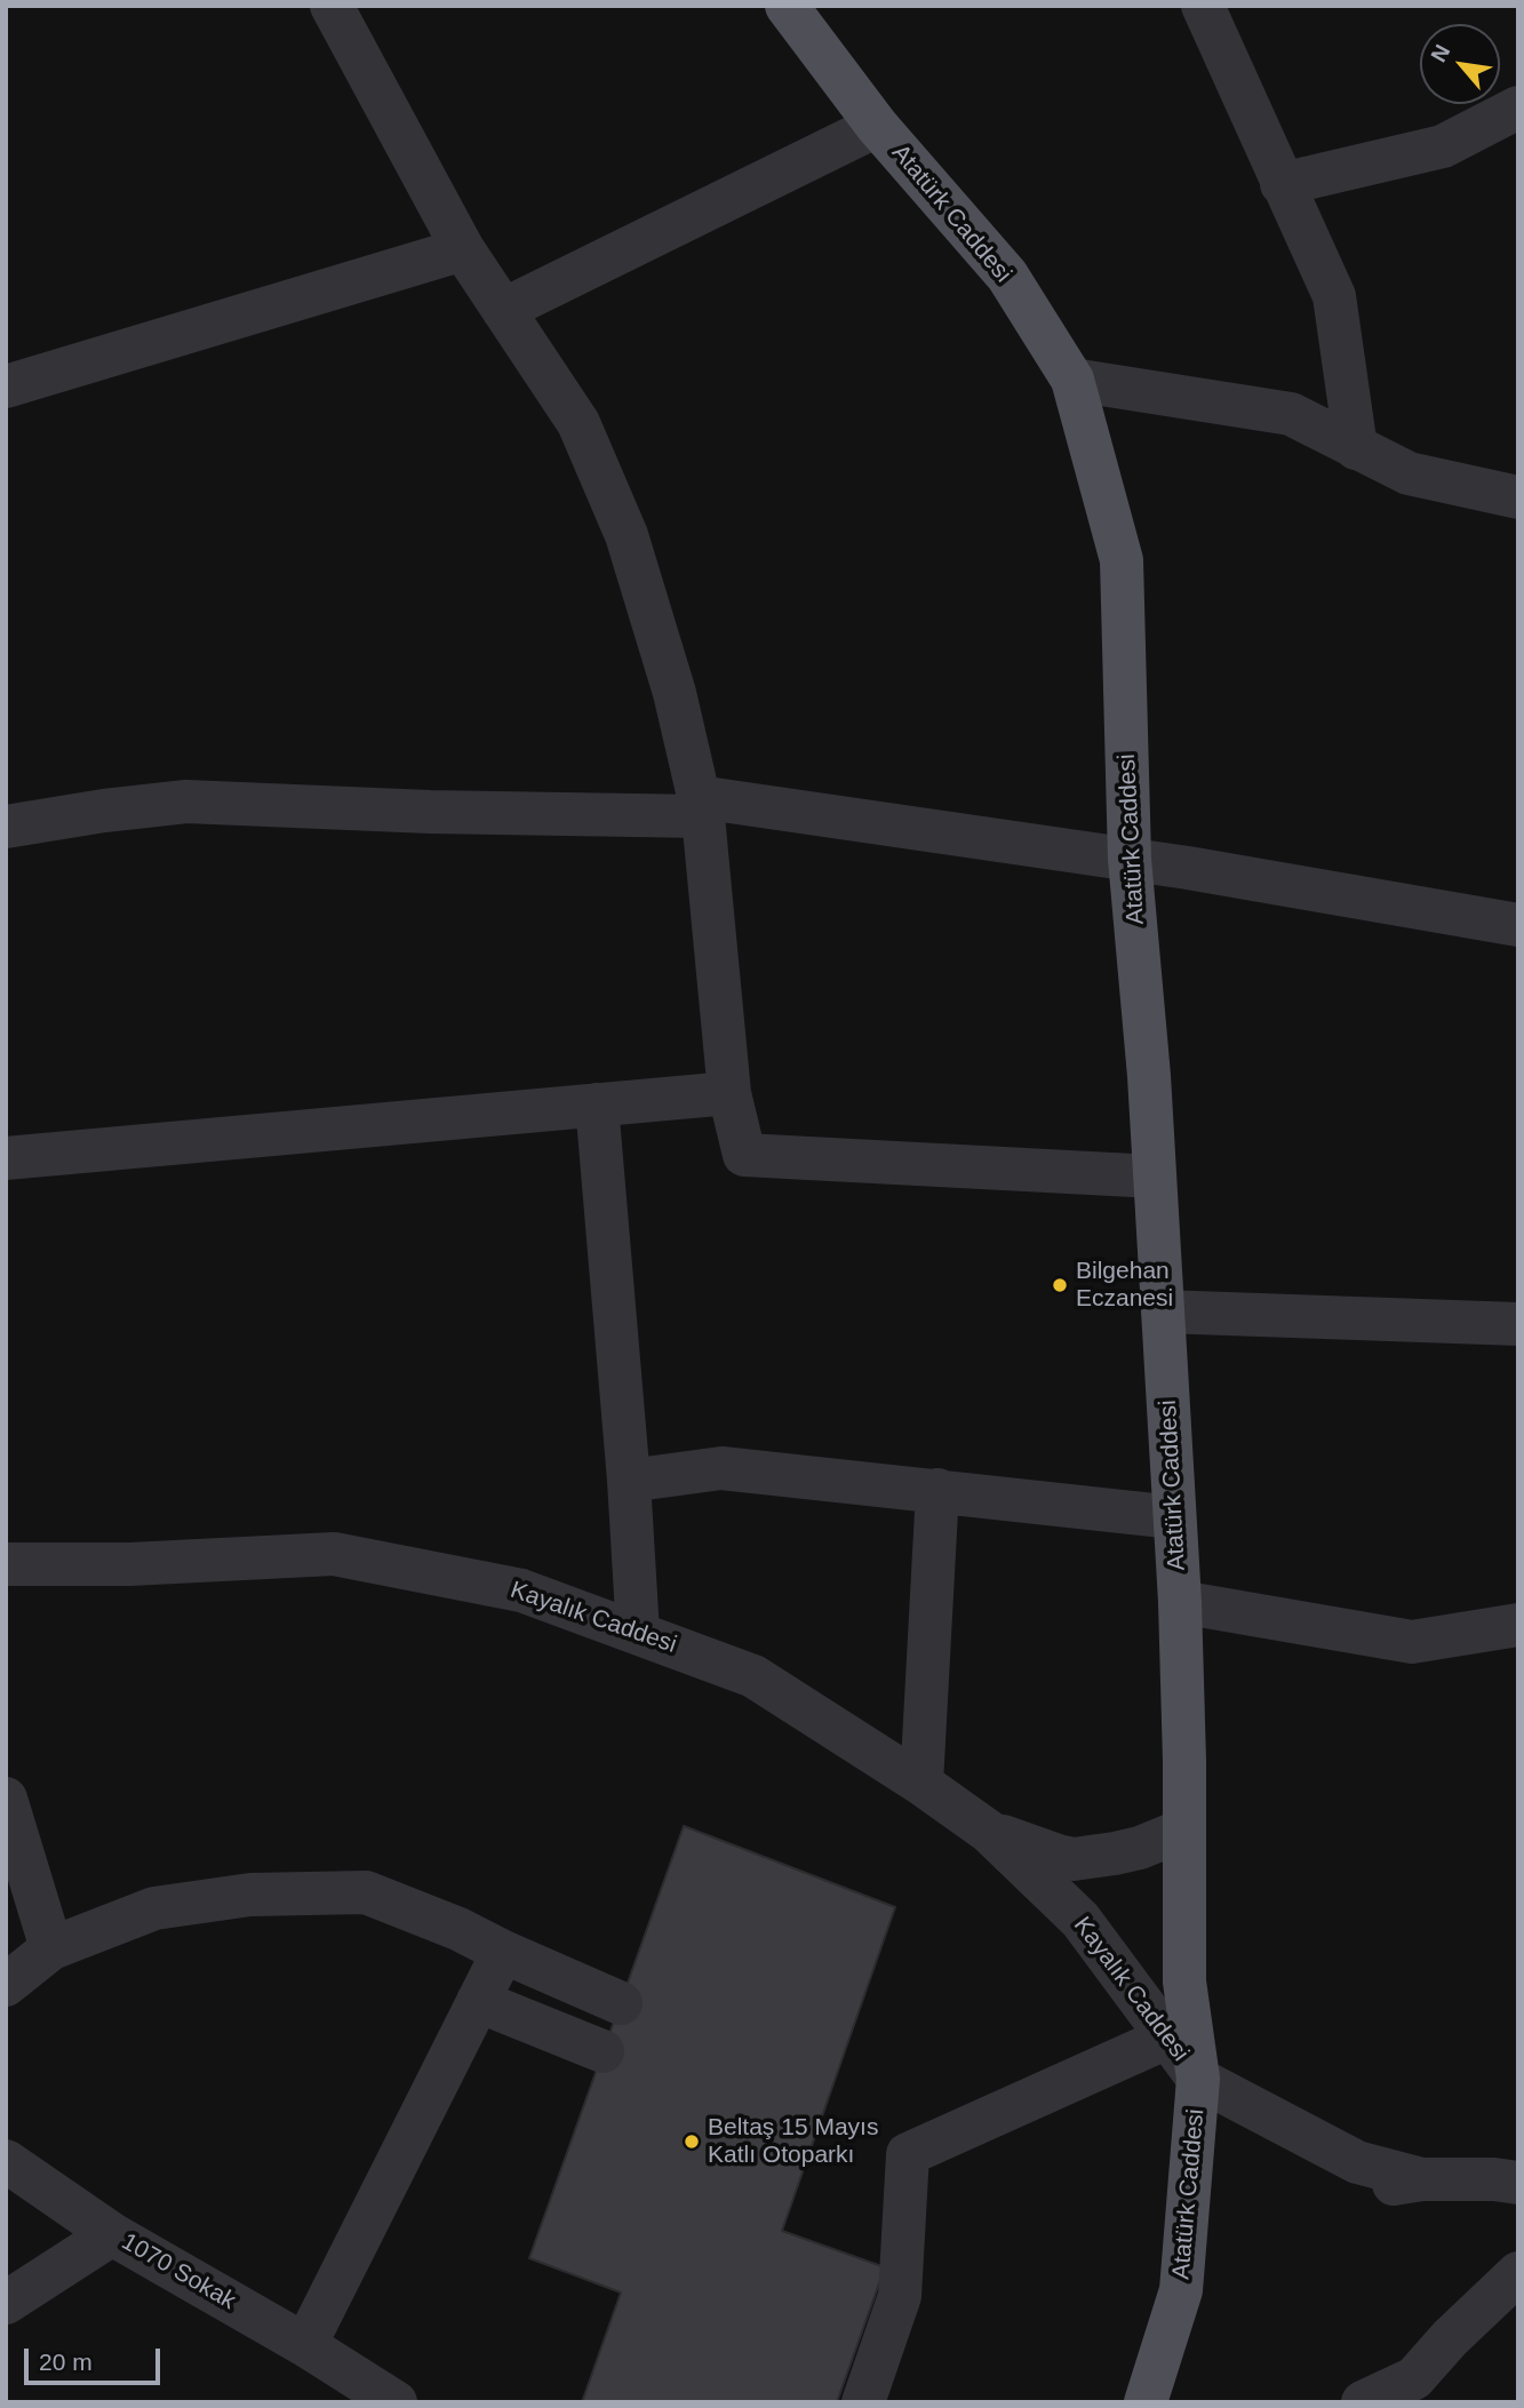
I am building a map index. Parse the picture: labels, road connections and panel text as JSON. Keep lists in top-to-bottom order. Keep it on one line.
{"streets":{"main road":["Atatürk Caddesi"],"street":["Kayalık Caddesi","1070 Sokak"]},"crossings":[["Atatürk Caddesi","Kayalık Caddesi"]],"places":["Bilgehan Eczanesi","Beltaş 15 Mayıs Katlı Otoparkı"],"scale_bar":"20 m","north":"top left"}
